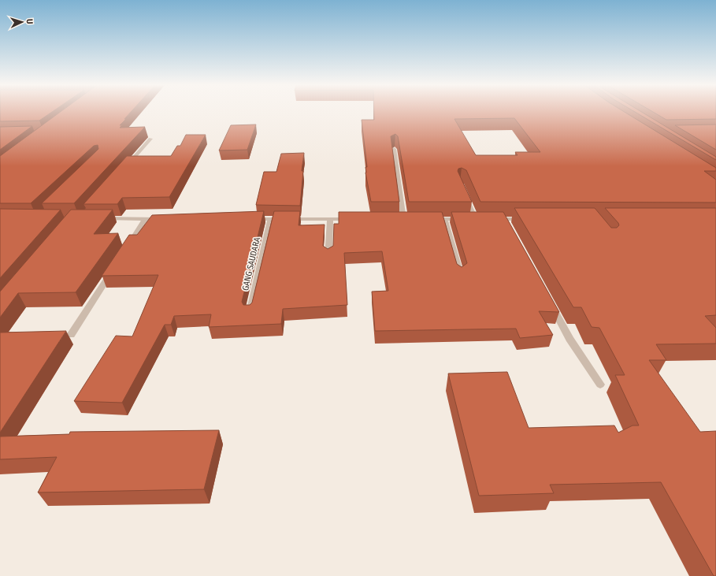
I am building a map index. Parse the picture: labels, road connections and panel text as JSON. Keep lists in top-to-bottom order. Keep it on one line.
{"streets":{"street":["GANG SAUDARA"]},"north":"right"}
